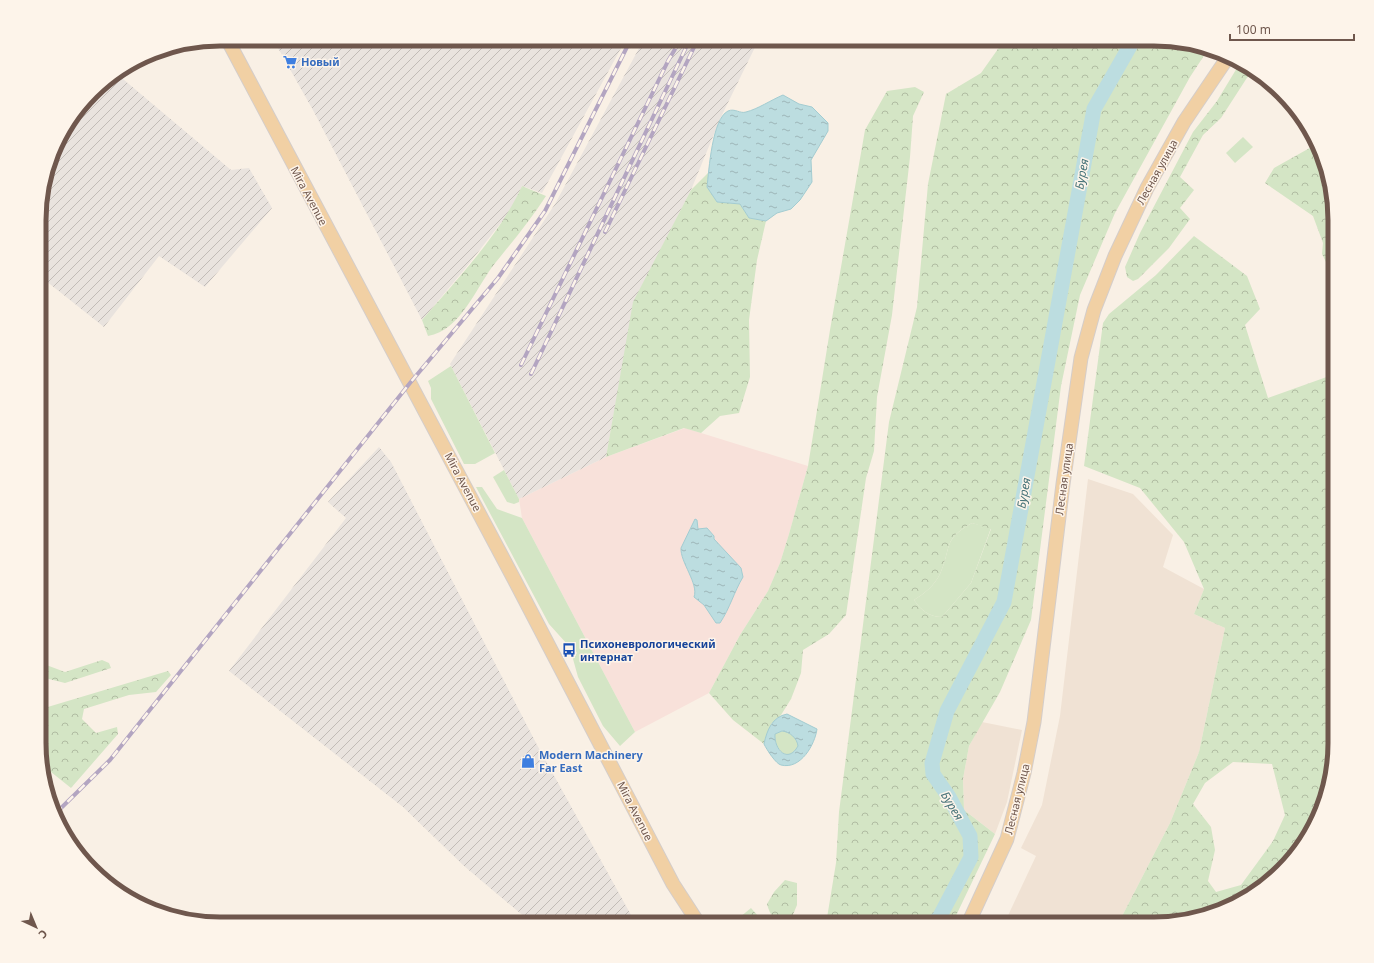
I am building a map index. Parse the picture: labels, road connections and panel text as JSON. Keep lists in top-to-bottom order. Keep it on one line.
{"streets":{"main road":["Лесная улица","Mira Avenue"]},"water":["Бурея"],"places":{"supermarket":["Новый"],"bus stop":["Психоневрологический интернат"],"shop":["Modern Machinery Far East"]},"scale_bar":"100 m","north":"bottom right"}
